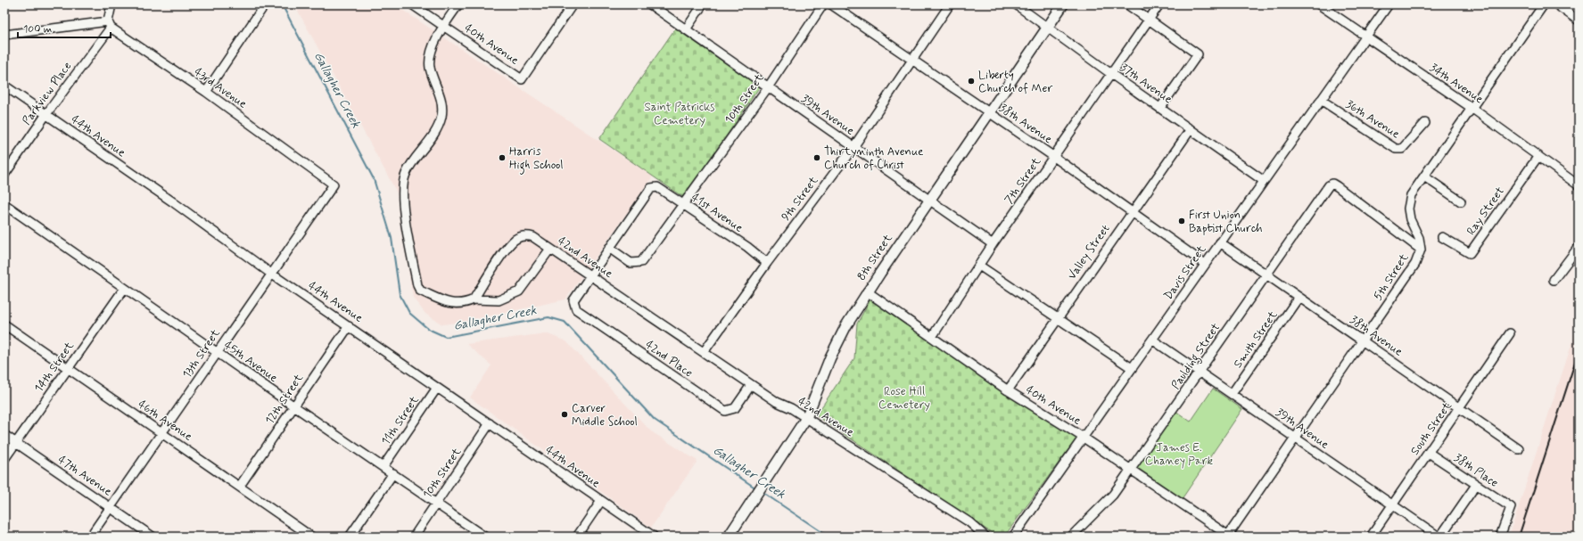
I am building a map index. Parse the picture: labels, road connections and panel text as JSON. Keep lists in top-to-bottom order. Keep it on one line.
{"streets":{"main road":["8th Street"],"street":["40th Avenue","37th Avenue","34th Avenue","43rd Avenue","Parkview Place","10th Street","39th Avenue","36th Avenue","38th Avenue","44th Avenue","7th Street","9th Street","Ray Street","41st Avenue","Valley Street","42nd Avenue","Davis Street","5th Street","Smith Street","13th Street","Paulding Street","42nd Place","45th Avenue","14th Street","12th Street","46th Avenue","11th Street","South Street","38th Place","47th Avenue"]},"crossings":[["40th Avenue","7th Street"],["40th Avenue","Valley Street"],["40th Avenue","8th Street"],["40th Avenue","Davis Street"],["40th Avenue","5th Street"],["40th Avenue","Paulding Street"],["37th Avenue","7th Street"],["37th Avenue","Valley Street"],["37th Avenue","8th Street"],["37th Avenue","Davis Street"],["34th Avenue","Ray Street"],["34th Avenue","Davis Street"],["34th Avenue","5th Street"],["43rd Avenue","Parkview Place"],["43rd Avenue","13th Street"],["Parkview Place","44th Avenue"],["10th Street","39th Avenue"],["10th Street","44th Avenue"],["10th Street","41st Avenue"],["10th Street","45th Avenue"],["39th Avenue","7th Street"],["39th Avenue","9th Street"],["39th Avenue","8th Street"],["39th Avenue","Davis Street"],["39th Avenue","5th Street"],["39th Avenue","Smith Street"],["39th Avenue","Paulding Street"],["39th Avenue","South Street"],["36th Avenue","Davis Street"],["38th Avenue","7th Street"],["38th Avenue","9th Street"],["38th Avenue","Valley Street"],["38th Avenue","8th Street"],["38th Avenue","Davis Street"],["38th Avenue","5th Street"],["38th Avenue","Smith Street"],["38th Avenue","Paulding Street"],["38th Avenue","South Street"],["44th Avenue","13th Street"],["44th Avenue","12th Street"],["44th Avenue","11th Street"],["9th Street","41st Avenue"],["9th Street","42nd Avenue"],["42nd Avenue","8th Street"],["42nd Avenue","42nd Place"],["5th Street","Paulding Street"],["13th Street","45th Avenue"],["13th Street","46th Avenue"],["13th Street","47th Avenue"],["45th Avenue","14th Street"],["45th Avenue","12th Street"],["45th Avenue","11th Street"],["14th Street","46th Avenue"],["14th Street","47th Avenue"],["12th Street","46th Avenue"],["South Street","38th Place"]],"water":["Gallagher Creek"],"parks":["Saint Patricks Cemetery","Rose Hill Cemetery","James E. Chaney Park"],"places":["Liberty Church of Mer","Harris High School","Thirtyninth Avenue Church of Christ","First Union Baptist Church","Carver Middle School"],"scale_bar":"100 m"}
